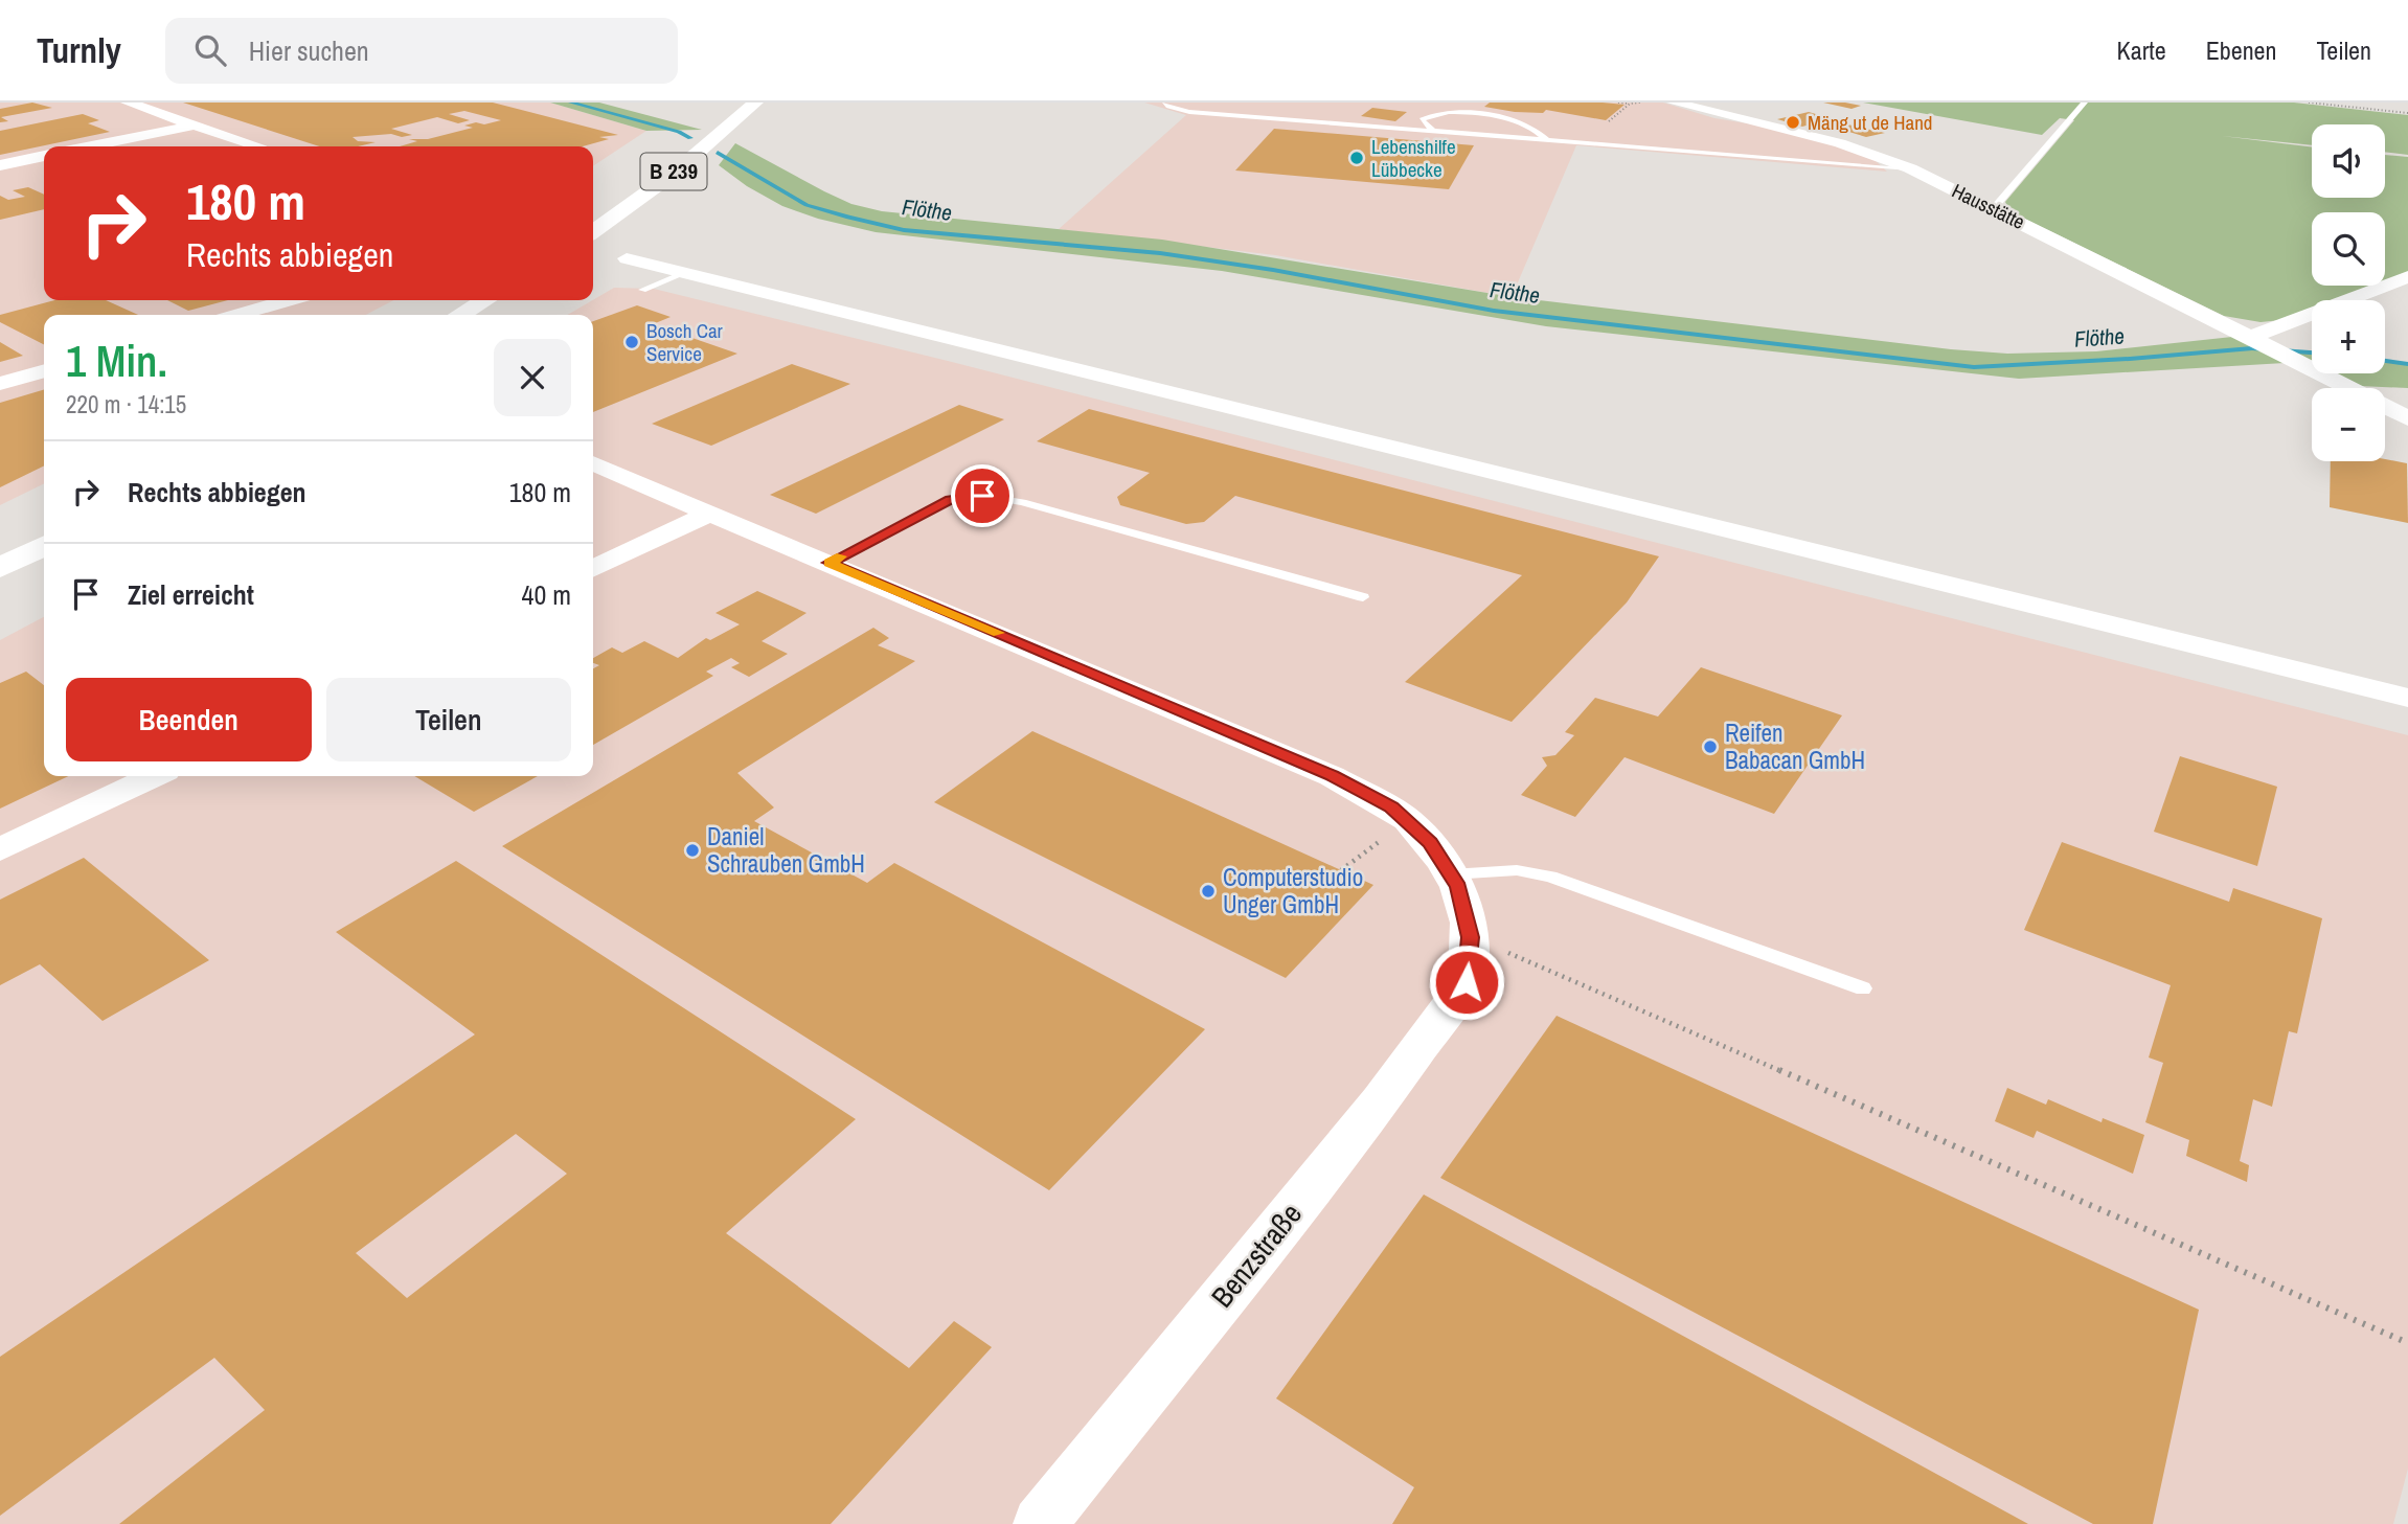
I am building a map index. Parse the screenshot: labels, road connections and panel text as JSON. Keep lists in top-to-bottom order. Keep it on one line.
{"streets":{"main road":["B 239"],"street":["Hausstätte","Benzstraße"]},"water":["Flöthe"],"places":["Mäng ut de Hand","Lebenshilfe Lübbecke","Bosch Car Service","Reifen Babacan GmbH","Daniel Schrauben GmbH","Computerstudio Unger GmbH"],"page":{"header":"Turnly","search":"Hier suchen","nav":["Karte","Ebenen","Teilen"],"map_buttons":["+","−"],"turn":["180 m","Rechts abbiegen"],"heading":["1 Min.","220 m · 14:15"],"list":[{"name":"Rechts abbiegen","value":"180 m"},{"name":"Ziel erreicht","value":"40 m"}],"buttons":["Beenden","Teilen"]}}
